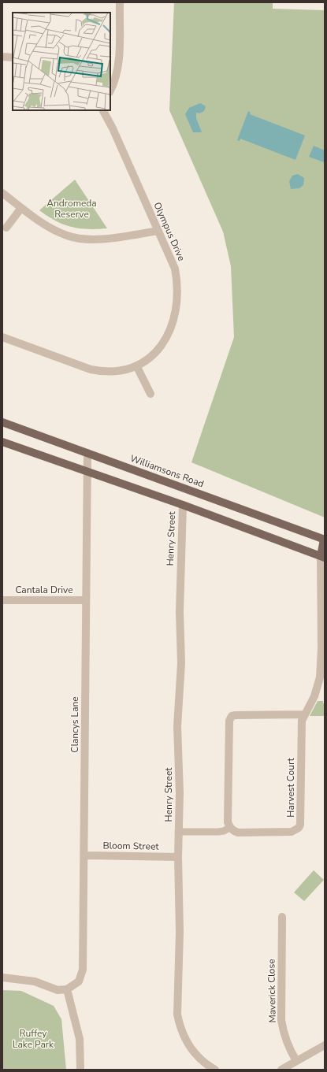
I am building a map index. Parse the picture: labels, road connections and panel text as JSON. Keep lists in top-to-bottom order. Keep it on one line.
{"streets":{"main road":["Williamsons Road"],"street":["Olympus Drive","Henry Street","Cantala Drive","Clancys Lane","Harvest Court","Bloom Street","Maverick Close"]},"crossings":[["Williamsons Road","Clancys Lane"],["Henry Street","Bloom Street"],["Cantala Drive","Clancys Lane"],["Clancys Lane","Bloom Street"]],"parks":["Andromeda Reserve","Ruffey Lake Park"]}
